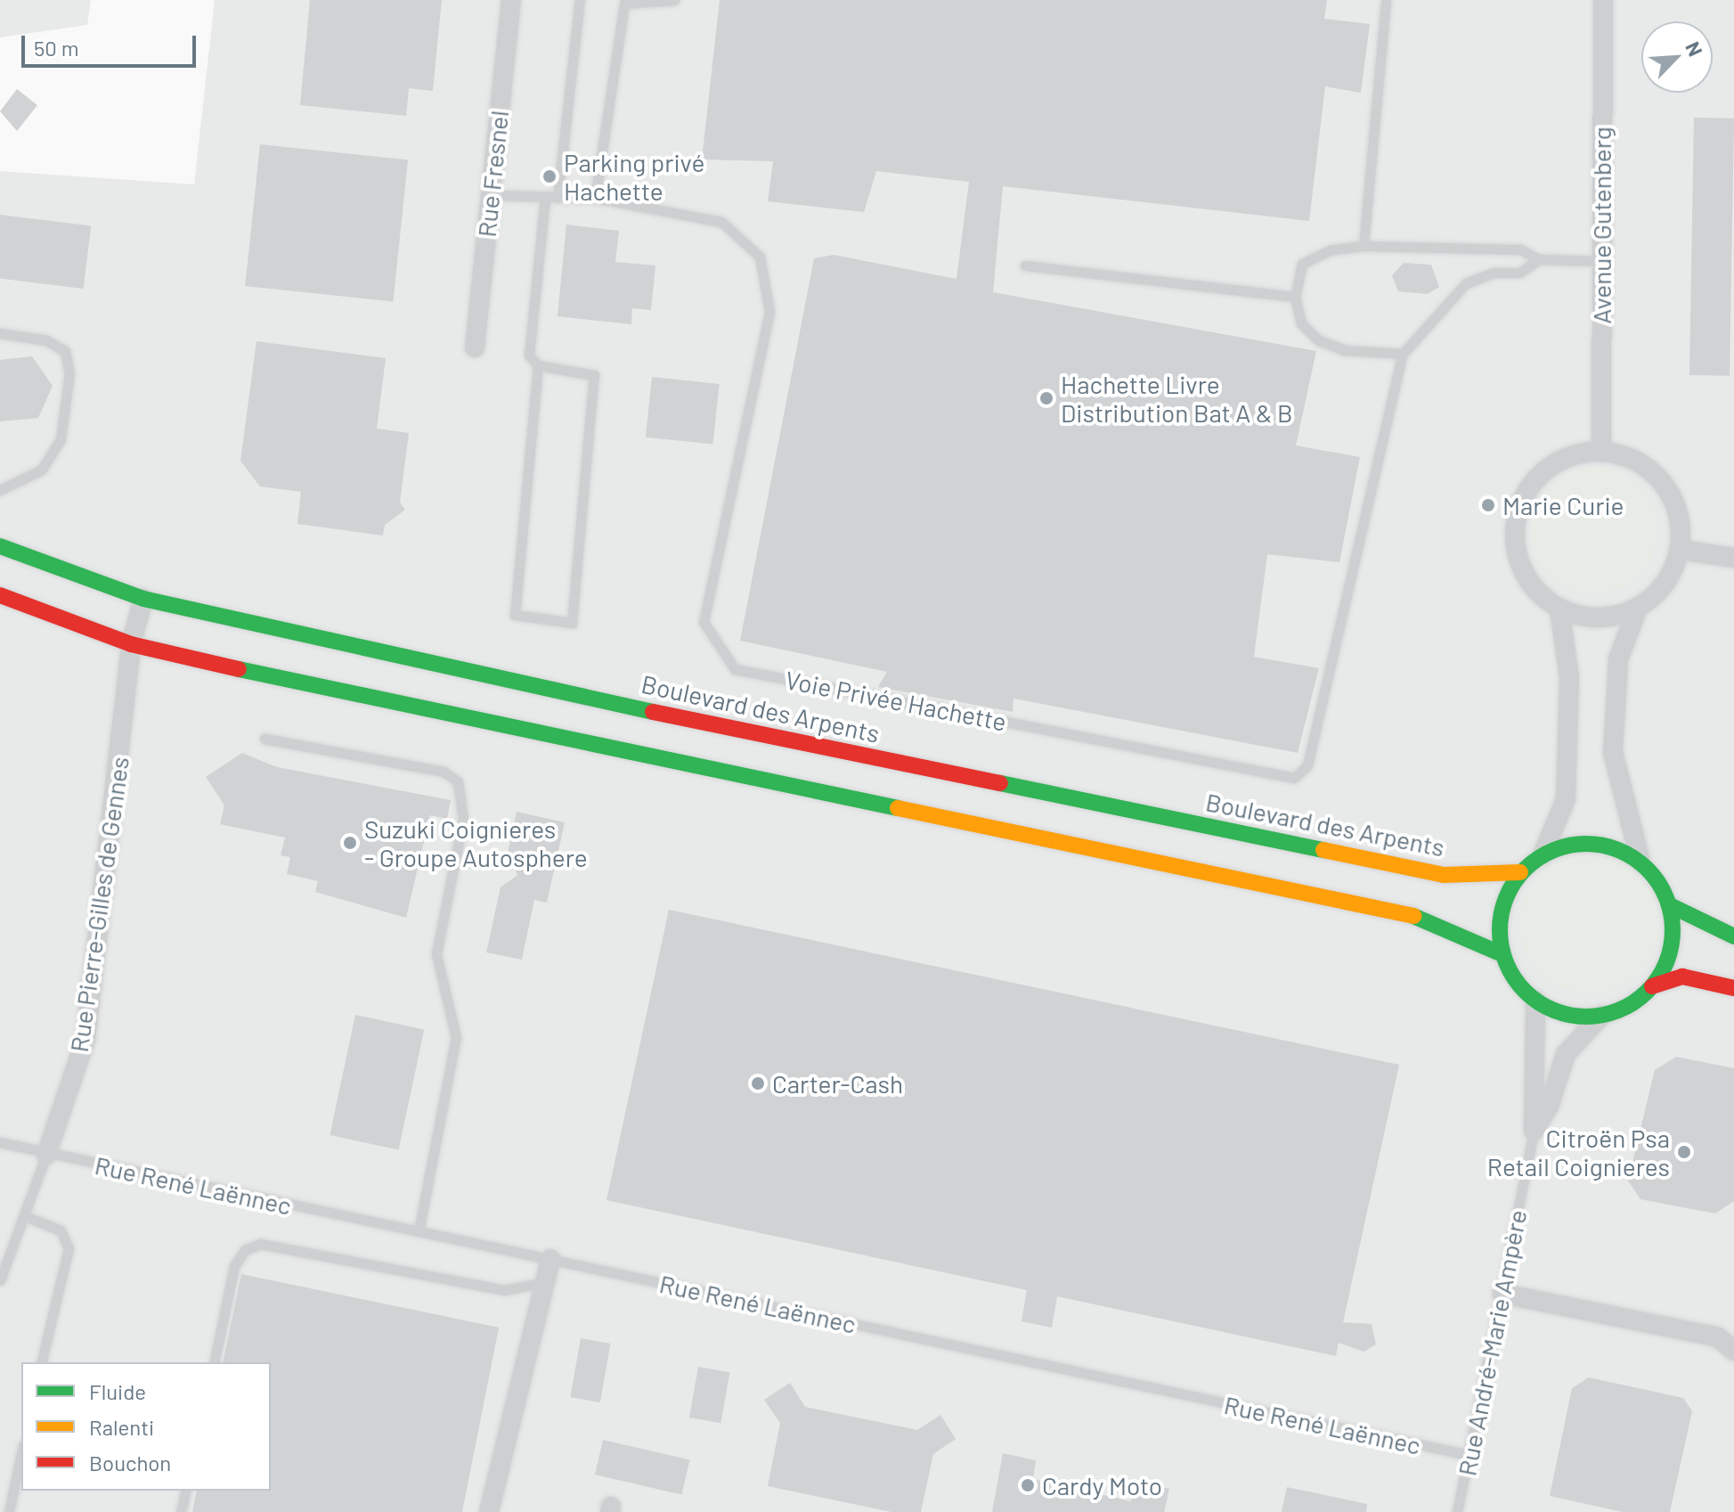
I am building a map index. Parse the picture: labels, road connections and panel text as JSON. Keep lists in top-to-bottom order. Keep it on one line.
{"streets":{"street":["Rue Fresnel","Avenue Gutenberg","Boulevard des Arpents","Rue Pierre-Gilles de Gennes"],"lane":["Voie Privée Hachette","Rue René Laënnec","Rue André-Marie Ampère"]},"crossings":[["Avenue Gutenberg","Voie Privée Hachette"],["Boulevard des Arpents","Rue Pierre-Gilles de Gennes"],["Rue Pierre-Gilles de Gennes","Rue René Laënnec"],["Rue René Laënnec","Rue André-Marie Ampère"]],"places":["Parking privé Hachette","Hachette Livre Distribution Bat A & B","Marie Curie","Suzuki Coignieres - Groupe Autosphere","Carter-Cash","Citroën Psa Retail Coignieres","Cardy Moto"],"legend":["Fluide","Ralenti","Bouchon"],"scale_bar":"50 m","north":"top right"}
